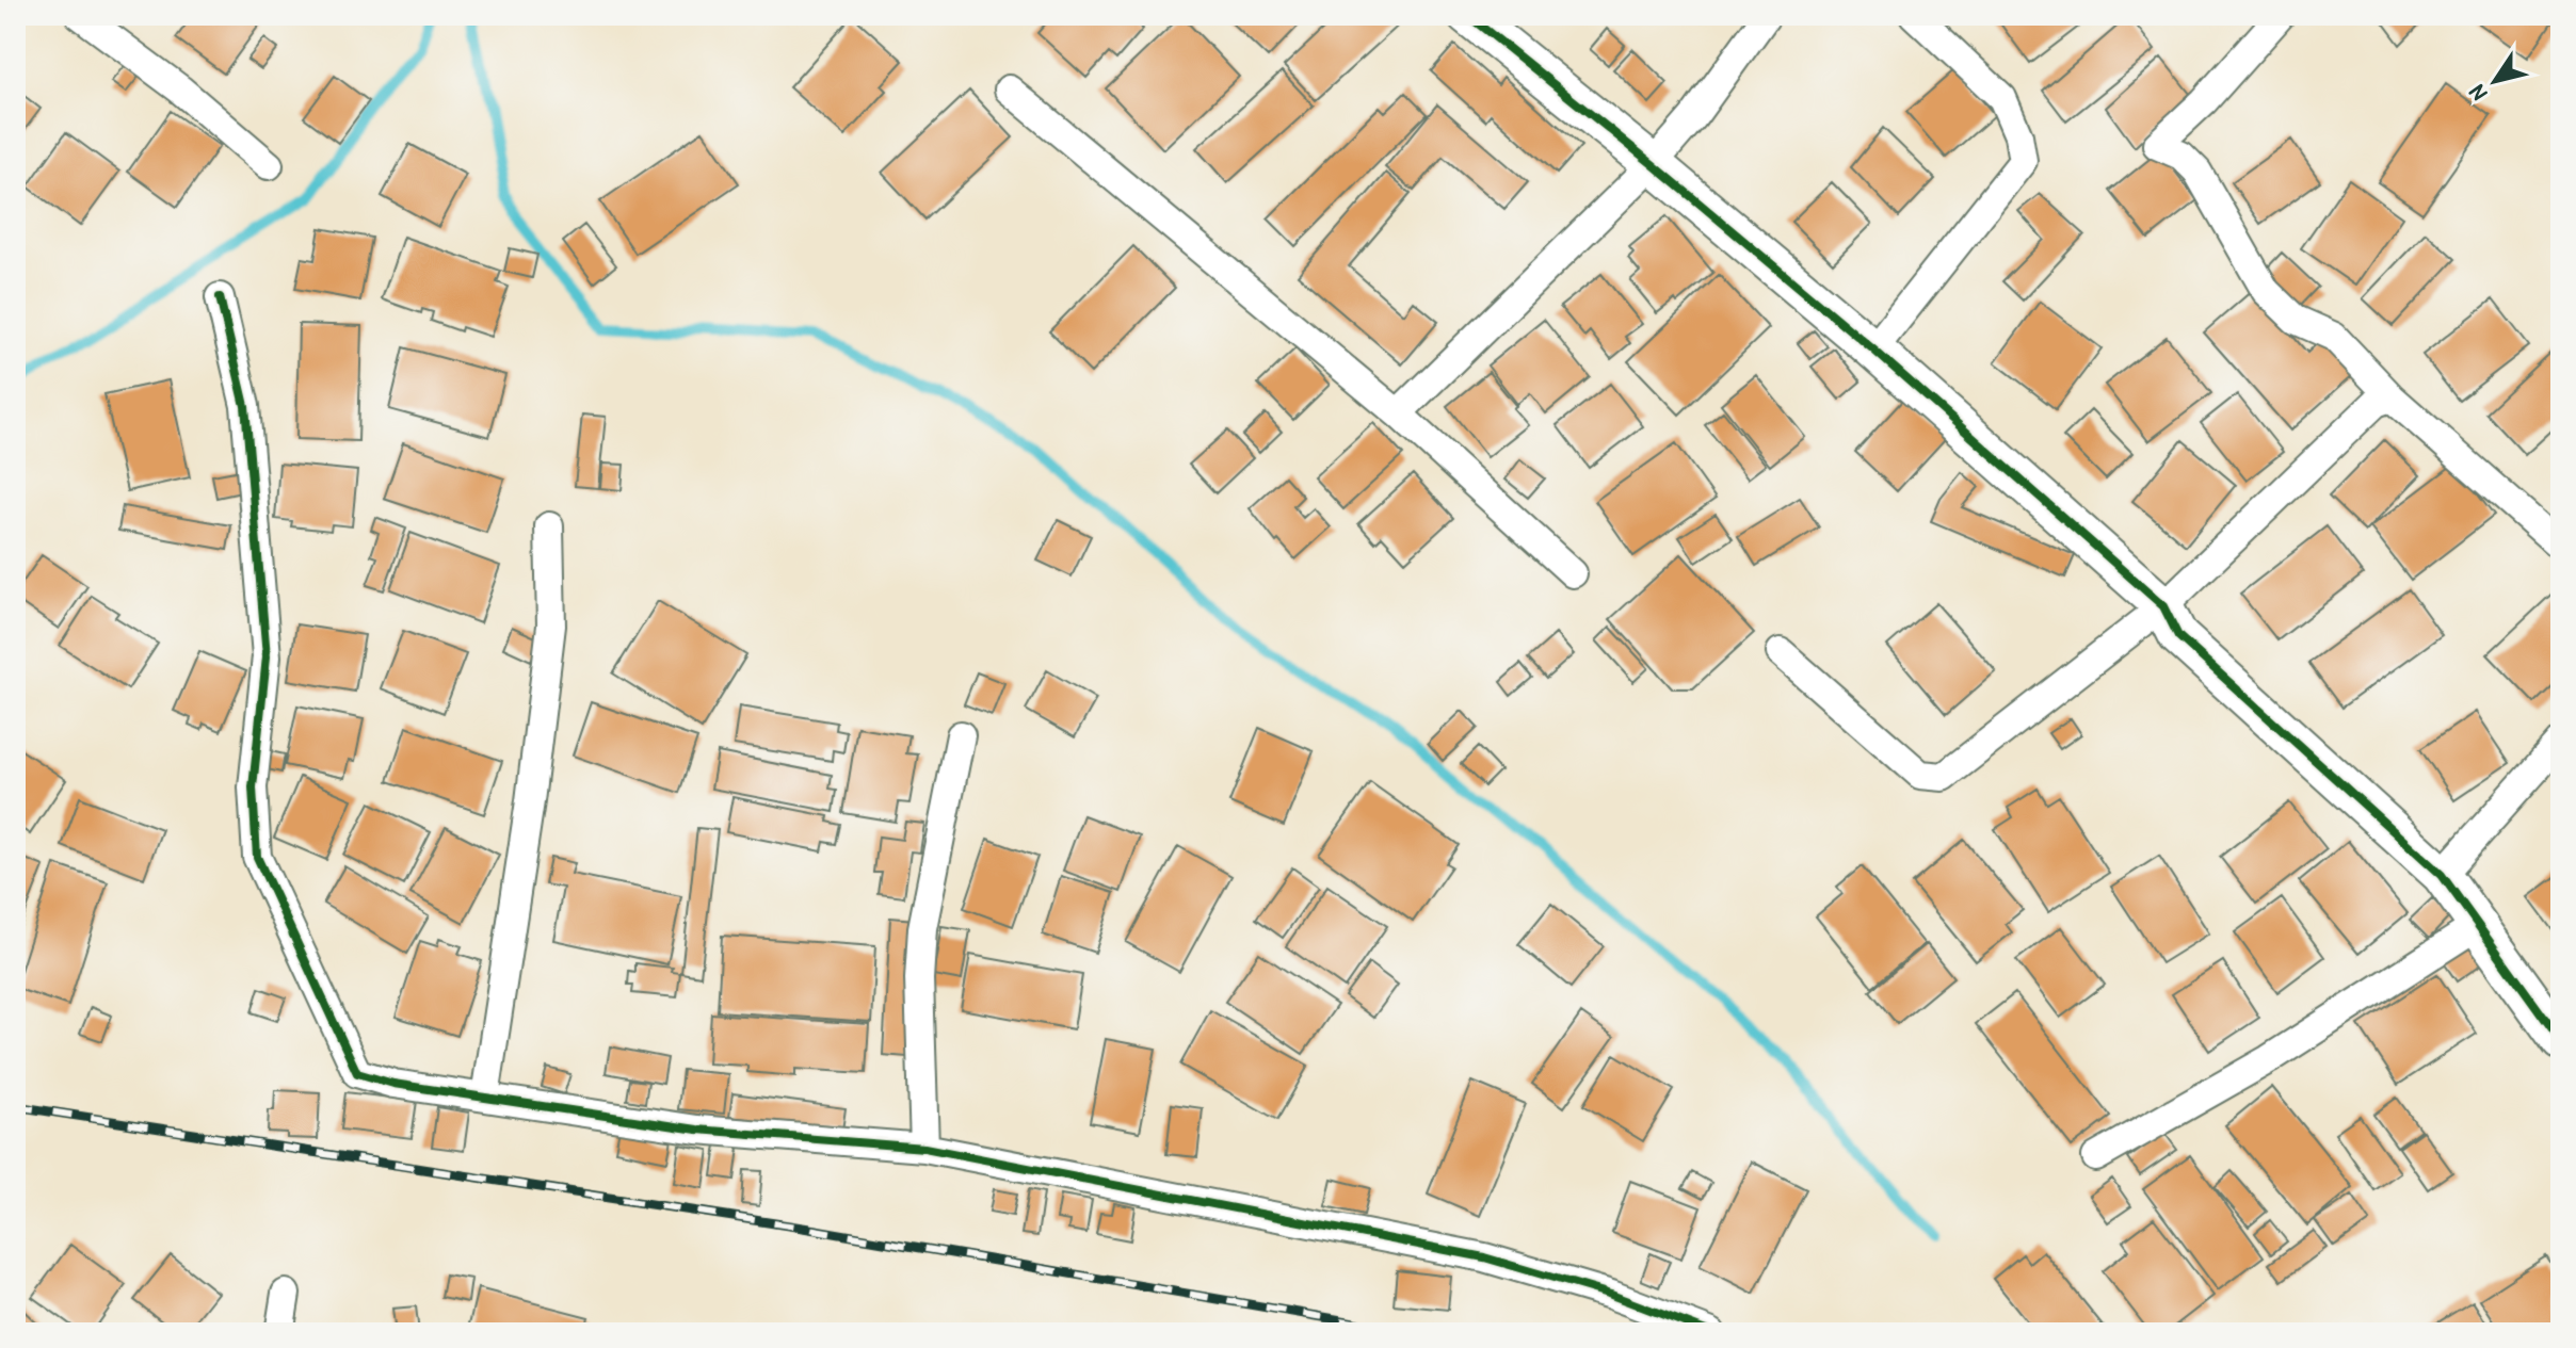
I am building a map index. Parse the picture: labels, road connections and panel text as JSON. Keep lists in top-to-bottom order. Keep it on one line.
{"north":"bottom left"}
